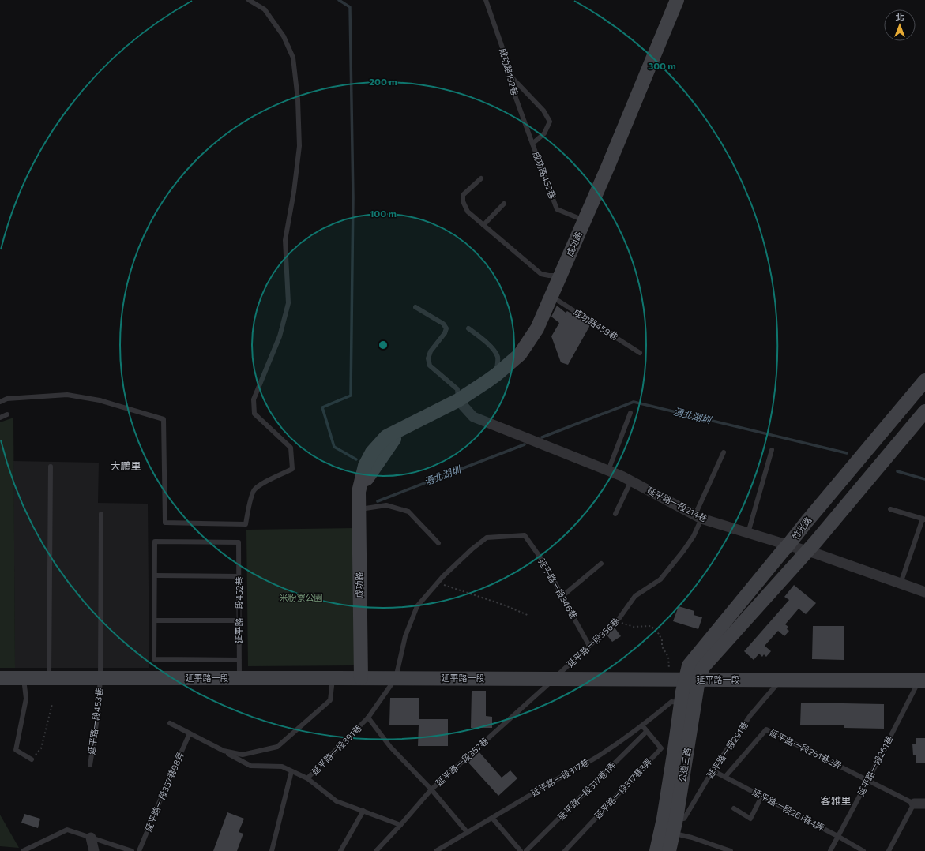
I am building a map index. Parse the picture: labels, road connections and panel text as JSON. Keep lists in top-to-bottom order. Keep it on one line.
{"streets":{"street":["成功路","延平路一段214巷","竹光路","延平路一段","公道三路"],"lane":["成功路192巷","成功路452巷","成功路459巷","延平路一段346巷","延平路一段452巷","延平路一段356巷","延平路一段453巷","延平路一段261巷2弄","延平路一段391巷","延平路一段291巷","延平路一段357巷","延平路一段261巷","延平路一段317巷","延平路一段317巷3弄","延平路一段317巷1弄","延平路一段357巷98弄","延平路一段261巷4弄"]},"crossings":[["成功路192巷","成功路452巷"],["成功路452巷","成功路"],["成功路","成功路459巷"],["成功路","延平路一段214巷"],["成功路","延平路一段"],["延平路一段214巷","竹光路"],["延平路一段214巷","延平路一段356巷"],["竹光路","延平路一段"],["竹光路","公道三路"],["延平路一段346巷","延平路一段356巷"],["延平路一段346巷","延平路一段"],["延平路一段346巷","延平路一段391巷"],["延平路一段452巷","延平路一段"],["延平路一段356巷","延平路一段"],["延平路一段356巷","延平路一段357巷"],["延平路一段","延平路一段453巷"],["延平路一段","延平路一段391巷"],["延平路一段","延平路一段291巷"],["延平路一段","延平路一段357巷"],["延平路一段","公道三路"],["延平路一段","延平路一段261巷"],["延平路一段261巷2弄","延平路一段261巷"],["延平路一段261巷2弄","延平路一段261巷4弄"],["延平路一段391巷","延平路一段357巷98弄"],["延平路一段291巷","公道三路"],["延平路一段291巷","延平路一段261巷4弄"],["公道三路","延平路一段317巷"],["公道三路","延平路一段317巷3弄"],["延平路一段261巷","延平路一段261巷4弄"]],"districts":["大鵬里","客雅里"],"water":["湧北湖圳"],"parks":["米粉寮公園"],"north":"top","rings":["300 m","200 m","100 m"]}
